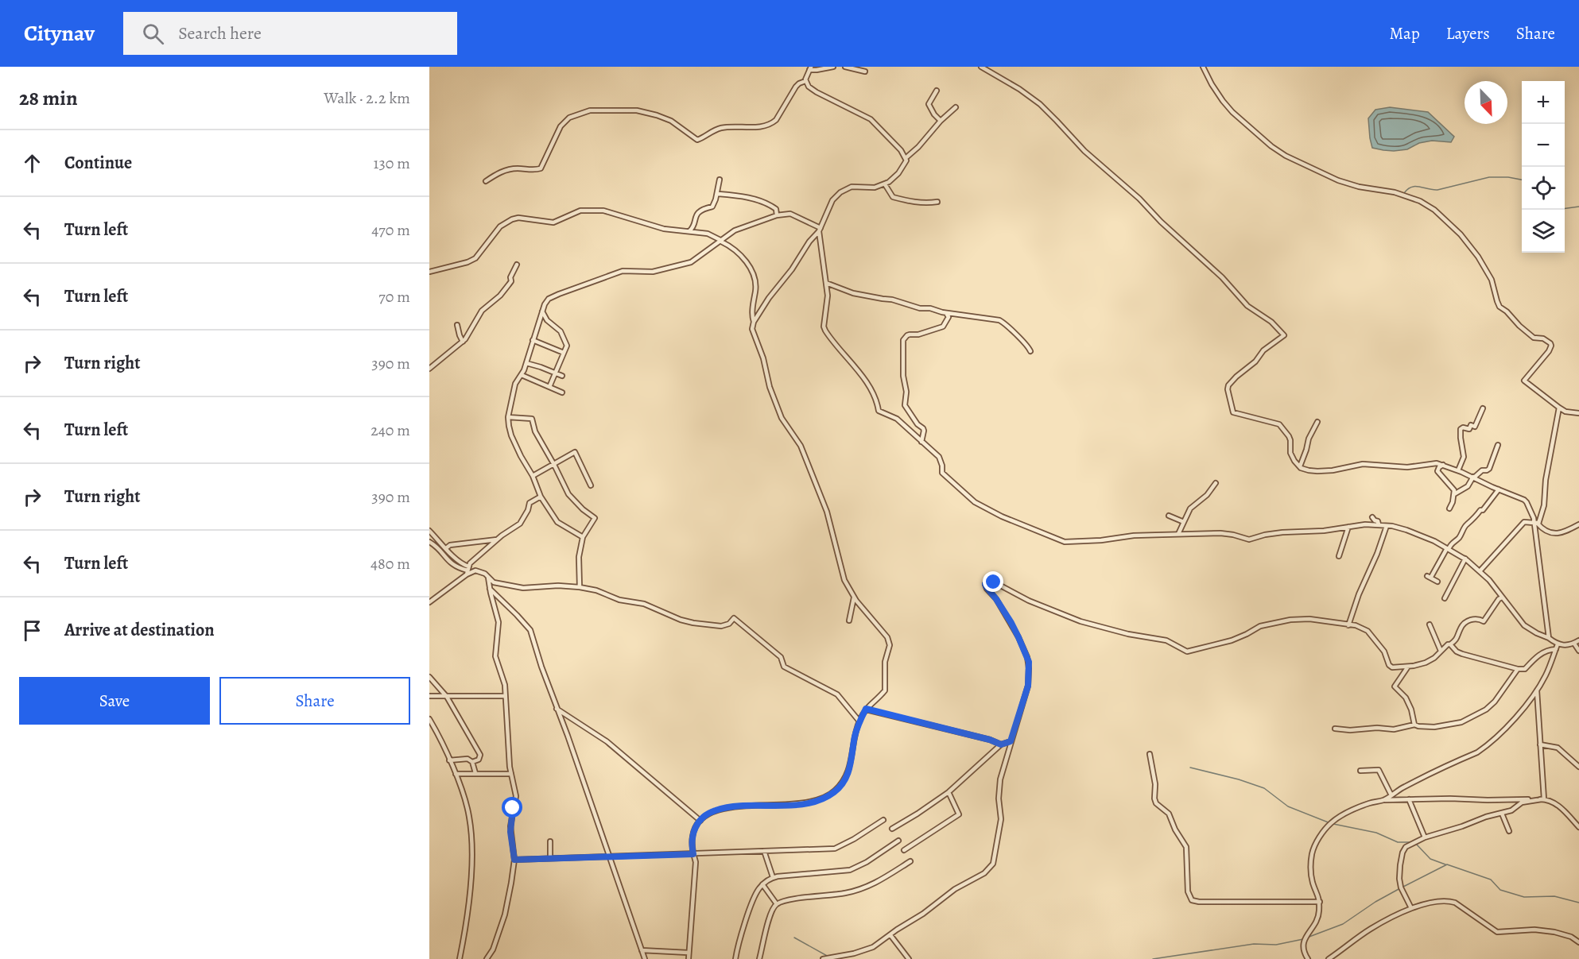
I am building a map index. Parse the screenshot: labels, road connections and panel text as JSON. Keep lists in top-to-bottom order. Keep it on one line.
{"north":"bottom right","page":{"header":"Citynav","search":"Search here","nav":["Map","Layers","Share"],"heading":["28 min","Walk · 2.2 km"],"map_buttons":["+","−"],"list":[["Continue","130 m"],["Turn left","470 m"],["Turn left","70 m"],["Turn right","390 m"],["Turn left","240 m"],["Turn right","390 m"],["Turn left","480 m"],"Arrive at destination"],"buttons":["Save","Share"]}}
